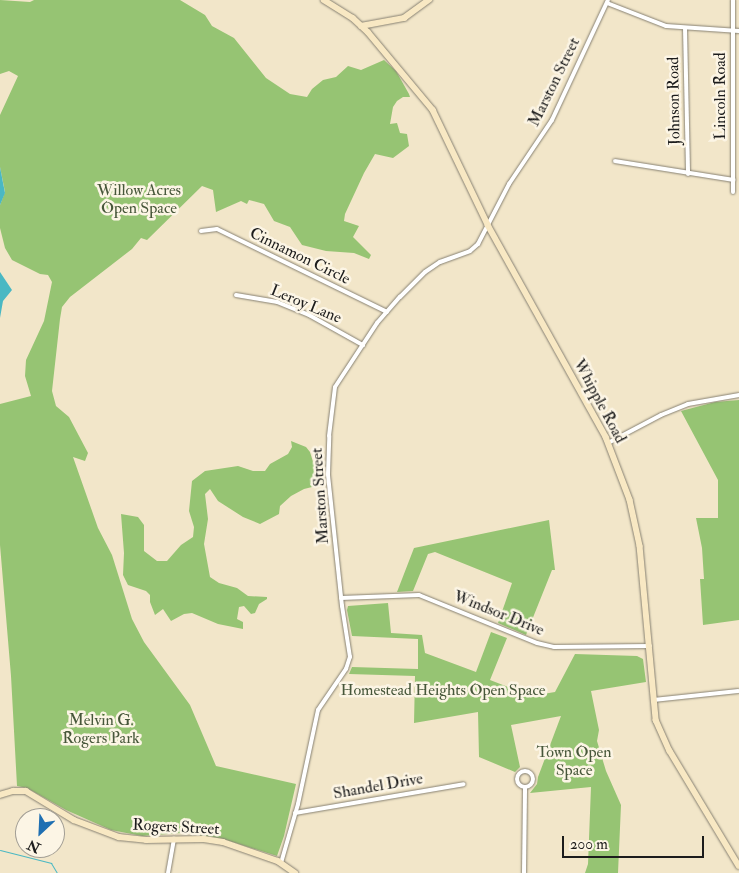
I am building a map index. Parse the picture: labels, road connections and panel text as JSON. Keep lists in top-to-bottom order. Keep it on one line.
{"streets":{"main road":["Whipple Road","Rogers Street"],"street":["Marston Street","Lincoln Road","Johnson Road","Cinnamon Circle","Leroy Lane","Windsor Drive","Shandel Drive"]},"crossings":[["Marston Street","Cinnamon Circle"],["Marston Street","Leroy Lane"],["Marston Street","Whipple Road"],["Marston Street","Windsor Drive"],["Marston Street","Shandel Drive"],["Marston Street","Rogers Street"],["Whipple Road","Windsor Drive"]],"parks":["Willow Acres Open Space","Homestead Heights Open Space","Melvin G. Rogers Park","Town Open Space"],"scale_bar":"200 m","north":"bottom left"}
